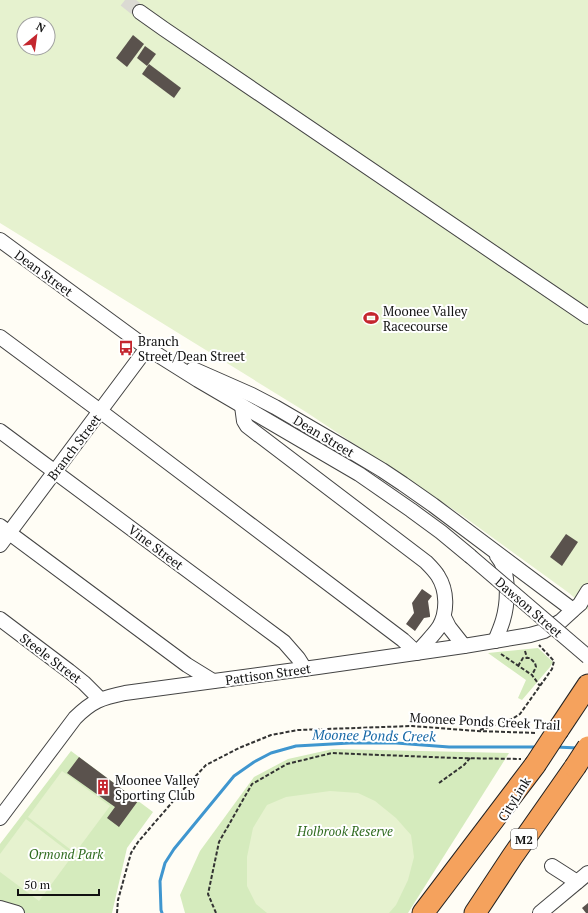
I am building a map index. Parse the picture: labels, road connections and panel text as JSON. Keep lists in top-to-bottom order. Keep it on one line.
{"streets":{"highway":["CityLink","M2"],"street":["Dean Street","Branch Street","Vine Street","Dawson Street","Steele Street","Pattison Street"],"path":["Moonee Ponds Creek Trail"]},"crossings":[["Dean Street","Branch Street"],["Dean Street","Dawson Street"],["Dean Street","Pattison Street"],["Branch Street","Vine Street"],["Vine Street","Pattison Street"],["Steele Street","Pattison Street"],["Moonee Ponds Creek Trail","CityLink"]],"water":["Moonee Ponds Creek"],"parks":["Holbrook Reserve","Ormond Park"],"places":{"sports":["Moonee Valley Racecourse"],"bus stop":["Branch Street/Dean Street"],"building":["Moonee Valley Sporting Club"]},"scale_bar":"50 m","north":"top right"}
